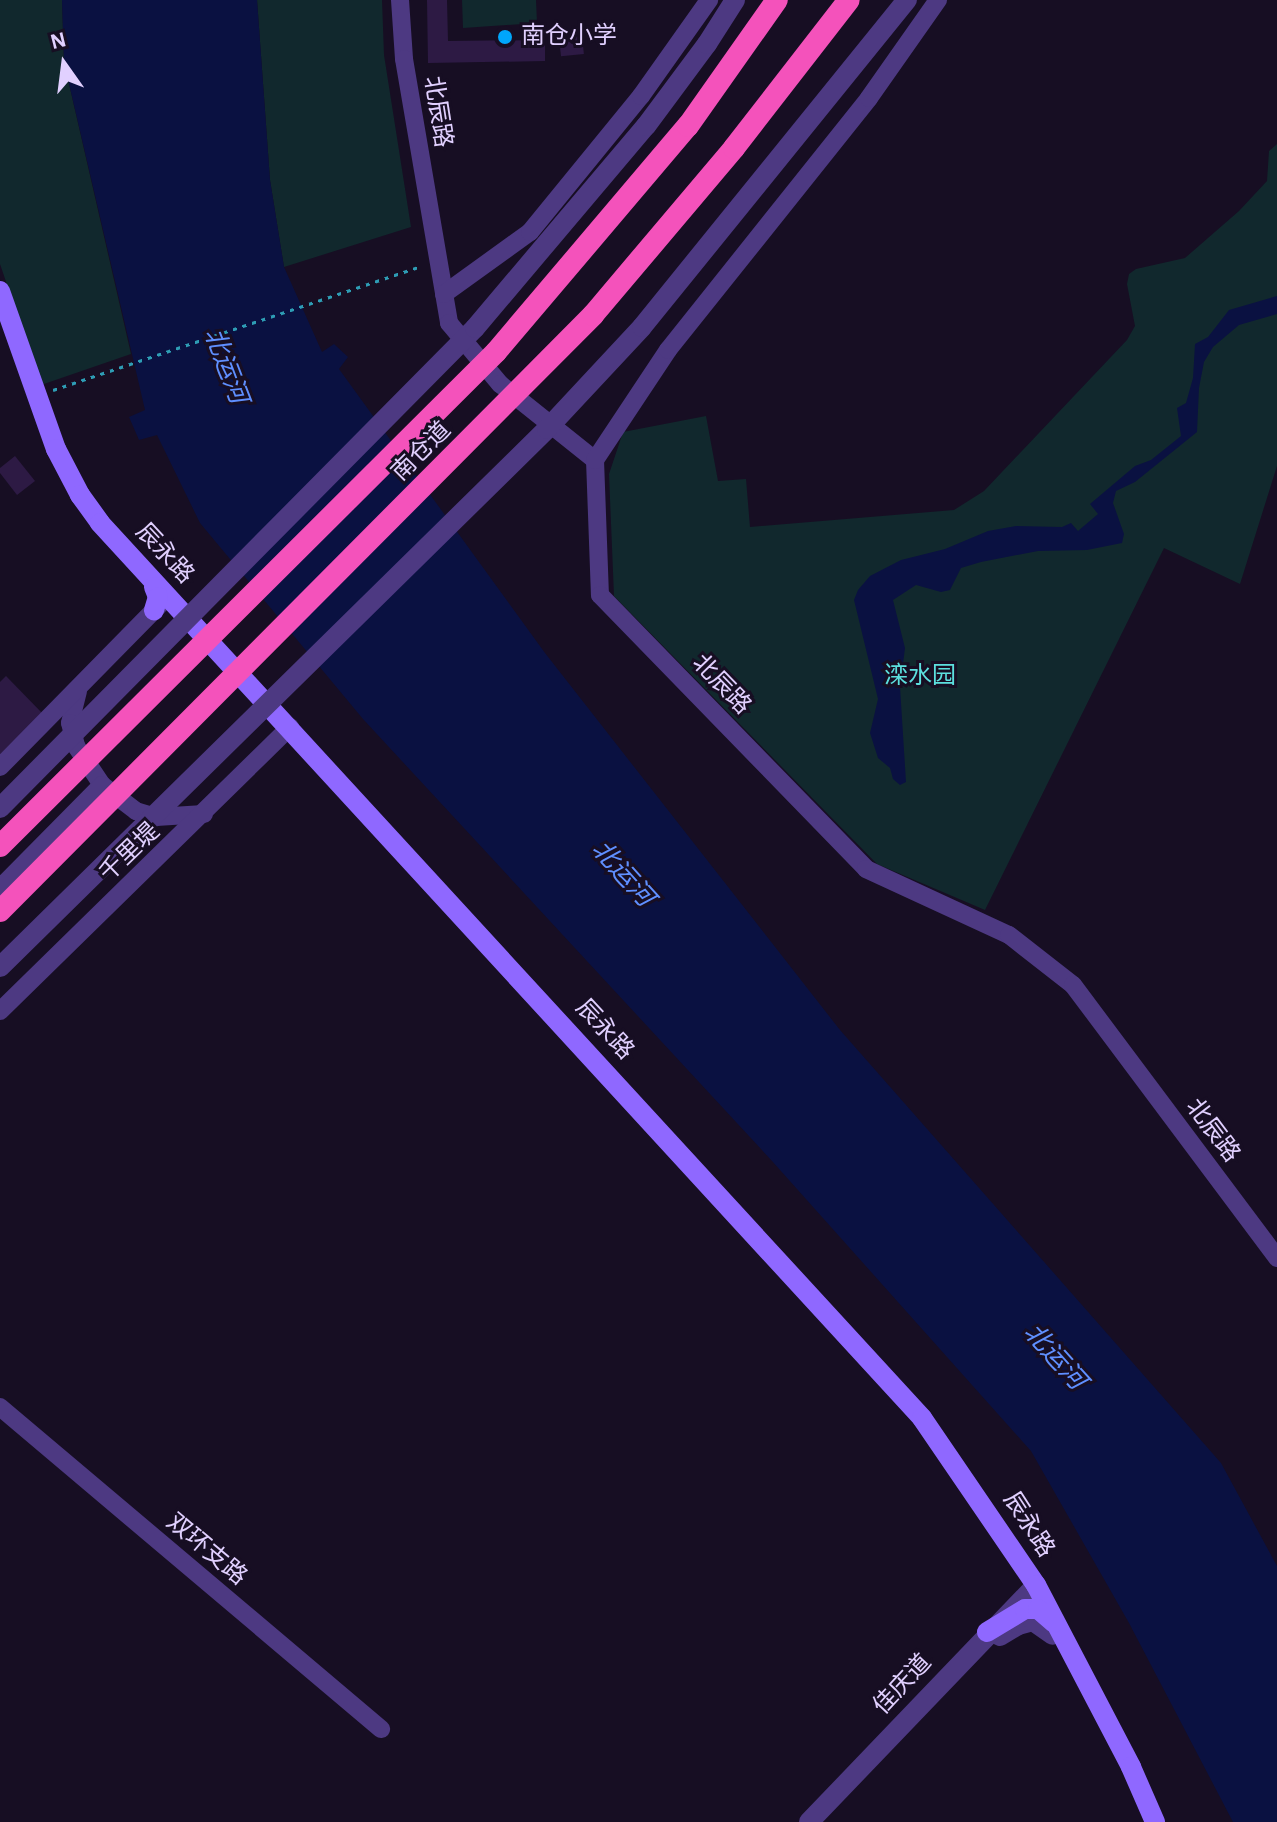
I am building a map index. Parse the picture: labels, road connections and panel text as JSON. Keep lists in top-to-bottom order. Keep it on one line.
{"streets":{"highway":["南仓道"],"main road":["辰永路"],"street":["北辰路","千里堤","双环支路","佳庆道"]},"crossings":[["辰永路","千里堤"],["辰永路","佳庆道"]],"water":["北运河"],"parks":["滦水园"],"places":["南仓小学"],"north":"top"}
